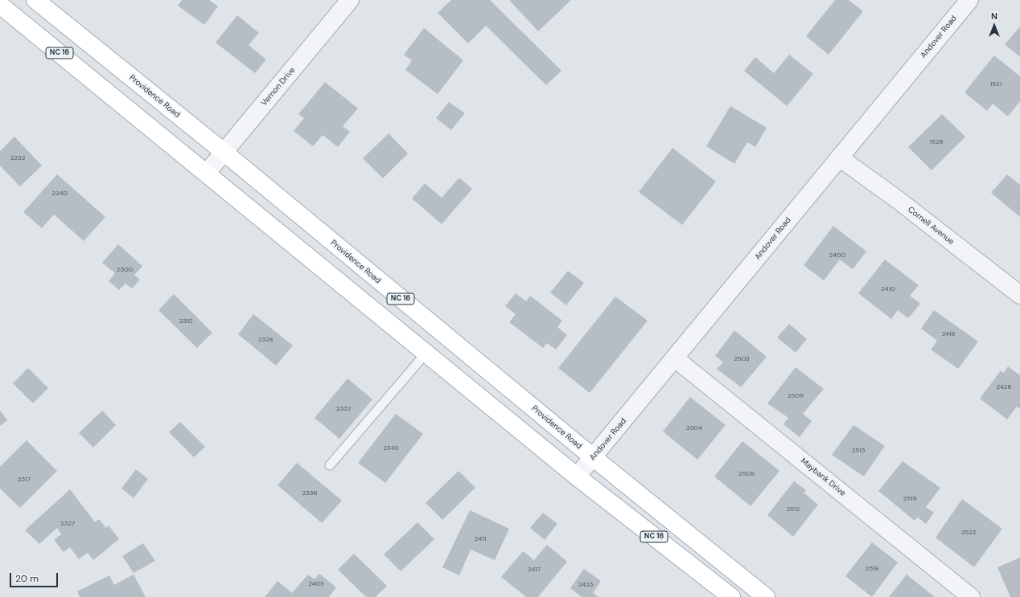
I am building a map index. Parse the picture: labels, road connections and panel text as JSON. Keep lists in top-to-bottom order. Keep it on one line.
{"streets":{"main road":["NC 16","Providence Road"],"street":["Andover Road","Vernon Drive","Cornell Avenue","Maybank Drive"]},"crossings":[["Andover Road","NC 16"],["Andover Road","Providence Road"],["Andover Road","Cornell Avenue"],["Andover Road","Maybank Drive"],["NC 16","Vernon Drive"],["Vernon Drive","Providence Road"]],"house_numbers":["1521","1529","2232","2240","2400","2300","2410","2310","2418","2328","2503","2426","2509","2332","2504","2340","2513","2508","2317","2336","2519","2512","2327","2523","2411","2518","2417","2405","2423"],"scale_bar":"20 m","north":"top"}
